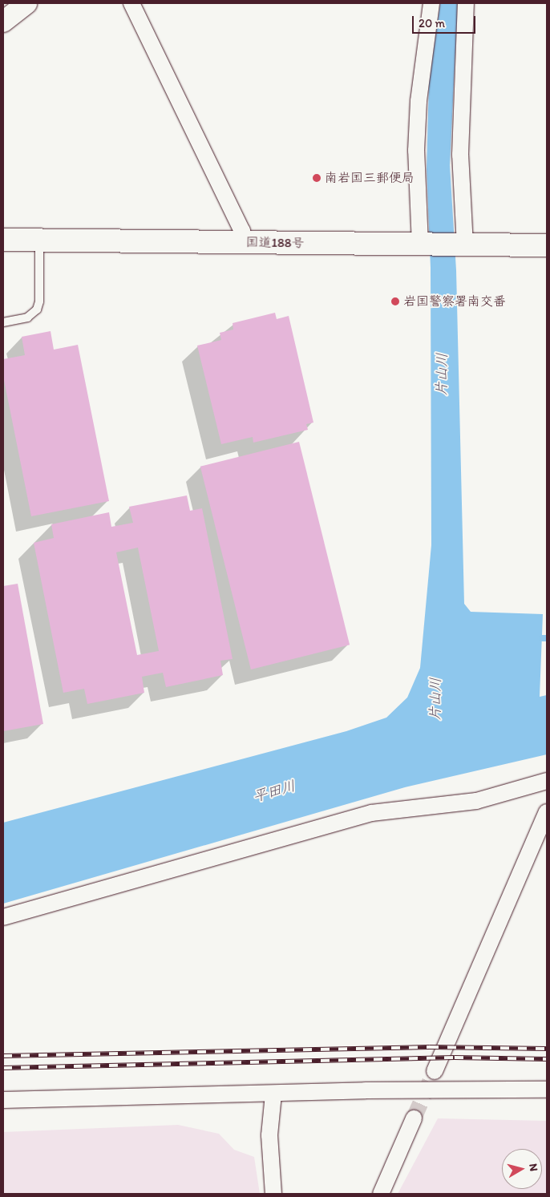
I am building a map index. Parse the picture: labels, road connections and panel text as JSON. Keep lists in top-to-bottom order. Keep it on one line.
{"streets":{"highway":["国道188号"]},"water":["片山川","平田川"],"places":["南岩国三郵便局","岩国警察署南交番"],"scale_bar":"20 m","north":"right"}
